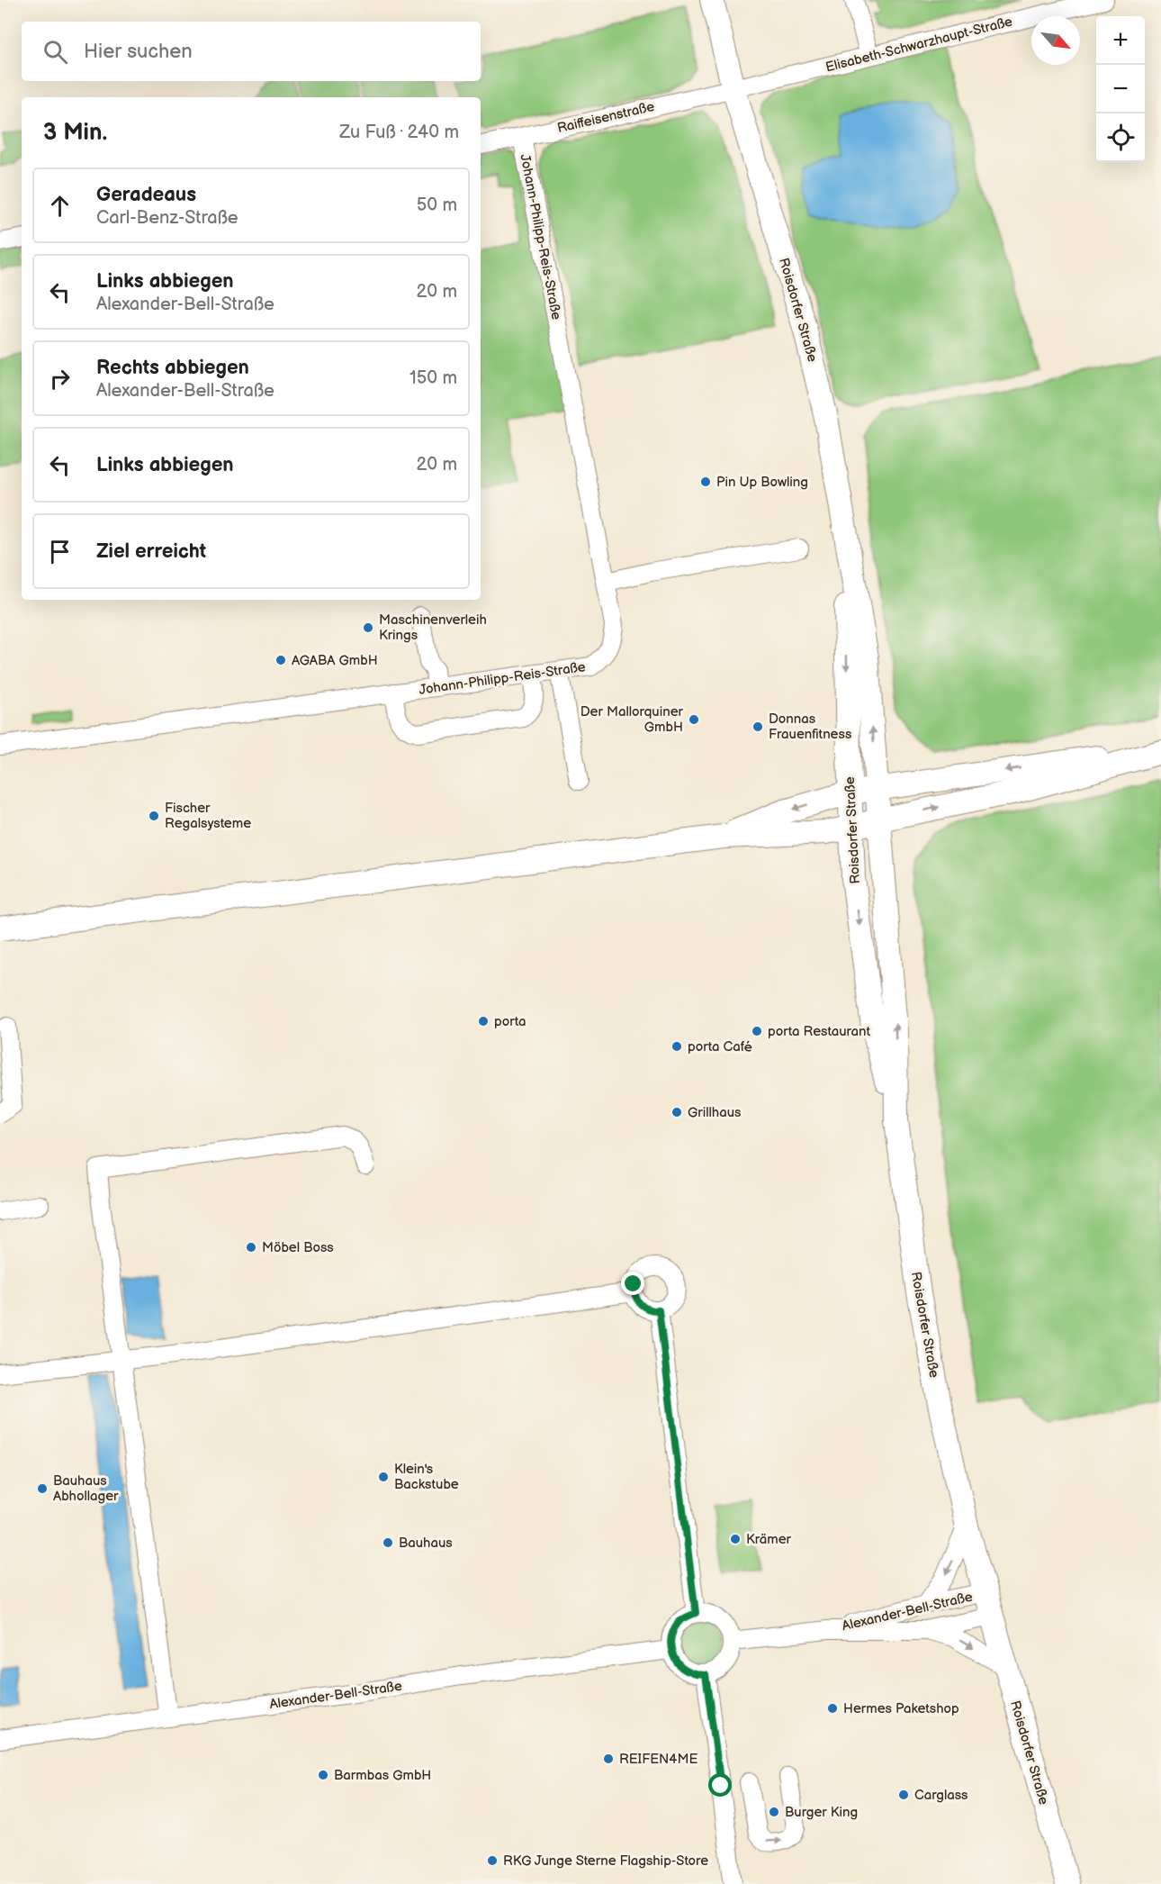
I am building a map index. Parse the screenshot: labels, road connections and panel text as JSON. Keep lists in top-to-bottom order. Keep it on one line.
{"streets":{"main road":["Roisdorfer Straße"],"street":["Elisabeth-Schwarzhaupt-Straße","Raiffeisenstraße","Johann-Philipp-Reis-Straße","Alexander-Bell-Straße"]},"crossings":[["Elisabeth-Schwarzhaupt-Straße","Raiffeisenstraße"],["Elisabeth-Schwarzhaupt-Straße","Roisdorfer Straße"],["Raiffeisenstraße","Johann-Philipp-Reis-Straße"],["Raiffeisenstraße","Roisdorfer Straße"],["Roisdorfer Straße","Alexander-Bell-Straße"]],"places":["Pin Up Bowling","Maschinenverleih Krings","AGABA GmbH","Der Mallorquiner GmbH","Donnas Frauenfitness","Fischer Regalsysteme","porta","porta Restaurant","porta Café","Grillhaus","Möbel Boss","Klein's Backstube","Bauhaus Abhollager","Krämer","Bauhaus","Hermes Paketshop","REIFEN4ME","Barmbas GmbH","Carglass","Burger King","RKG Junge Sterne Flagship-Store"],"north":"bottom right","page":{"map_buttons":["+","−"],"search":"Hier suchen","heading":["3 Min.","Zu Fuß · 240 m"],"list":[["Geradeaus","Carl-Benz-Straße","50 m"],["Links abbiegen","Alexander-Bell-Straße","20 m"],["Rechts abbiegen","Alexander-Bell-Straße","150 m"],["Links abbiegen","20 m"],"Ziel erreicht"]}}
